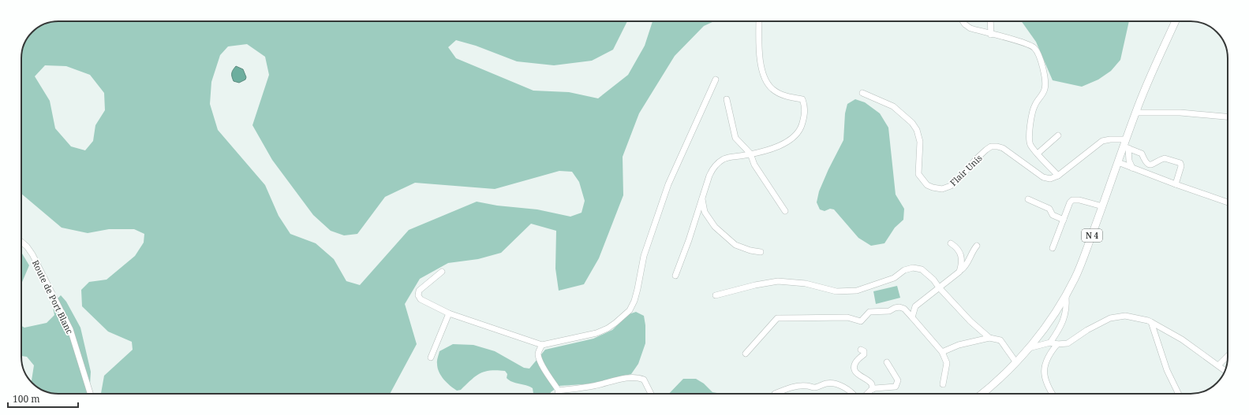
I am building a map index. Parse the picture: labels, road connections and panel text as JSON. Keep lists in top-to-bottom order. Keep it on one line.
{"streets":{"main road":["N 4"],"street":["Flair Unis","Route de Port Blanc"]},"scale_bar":"100 m"}
